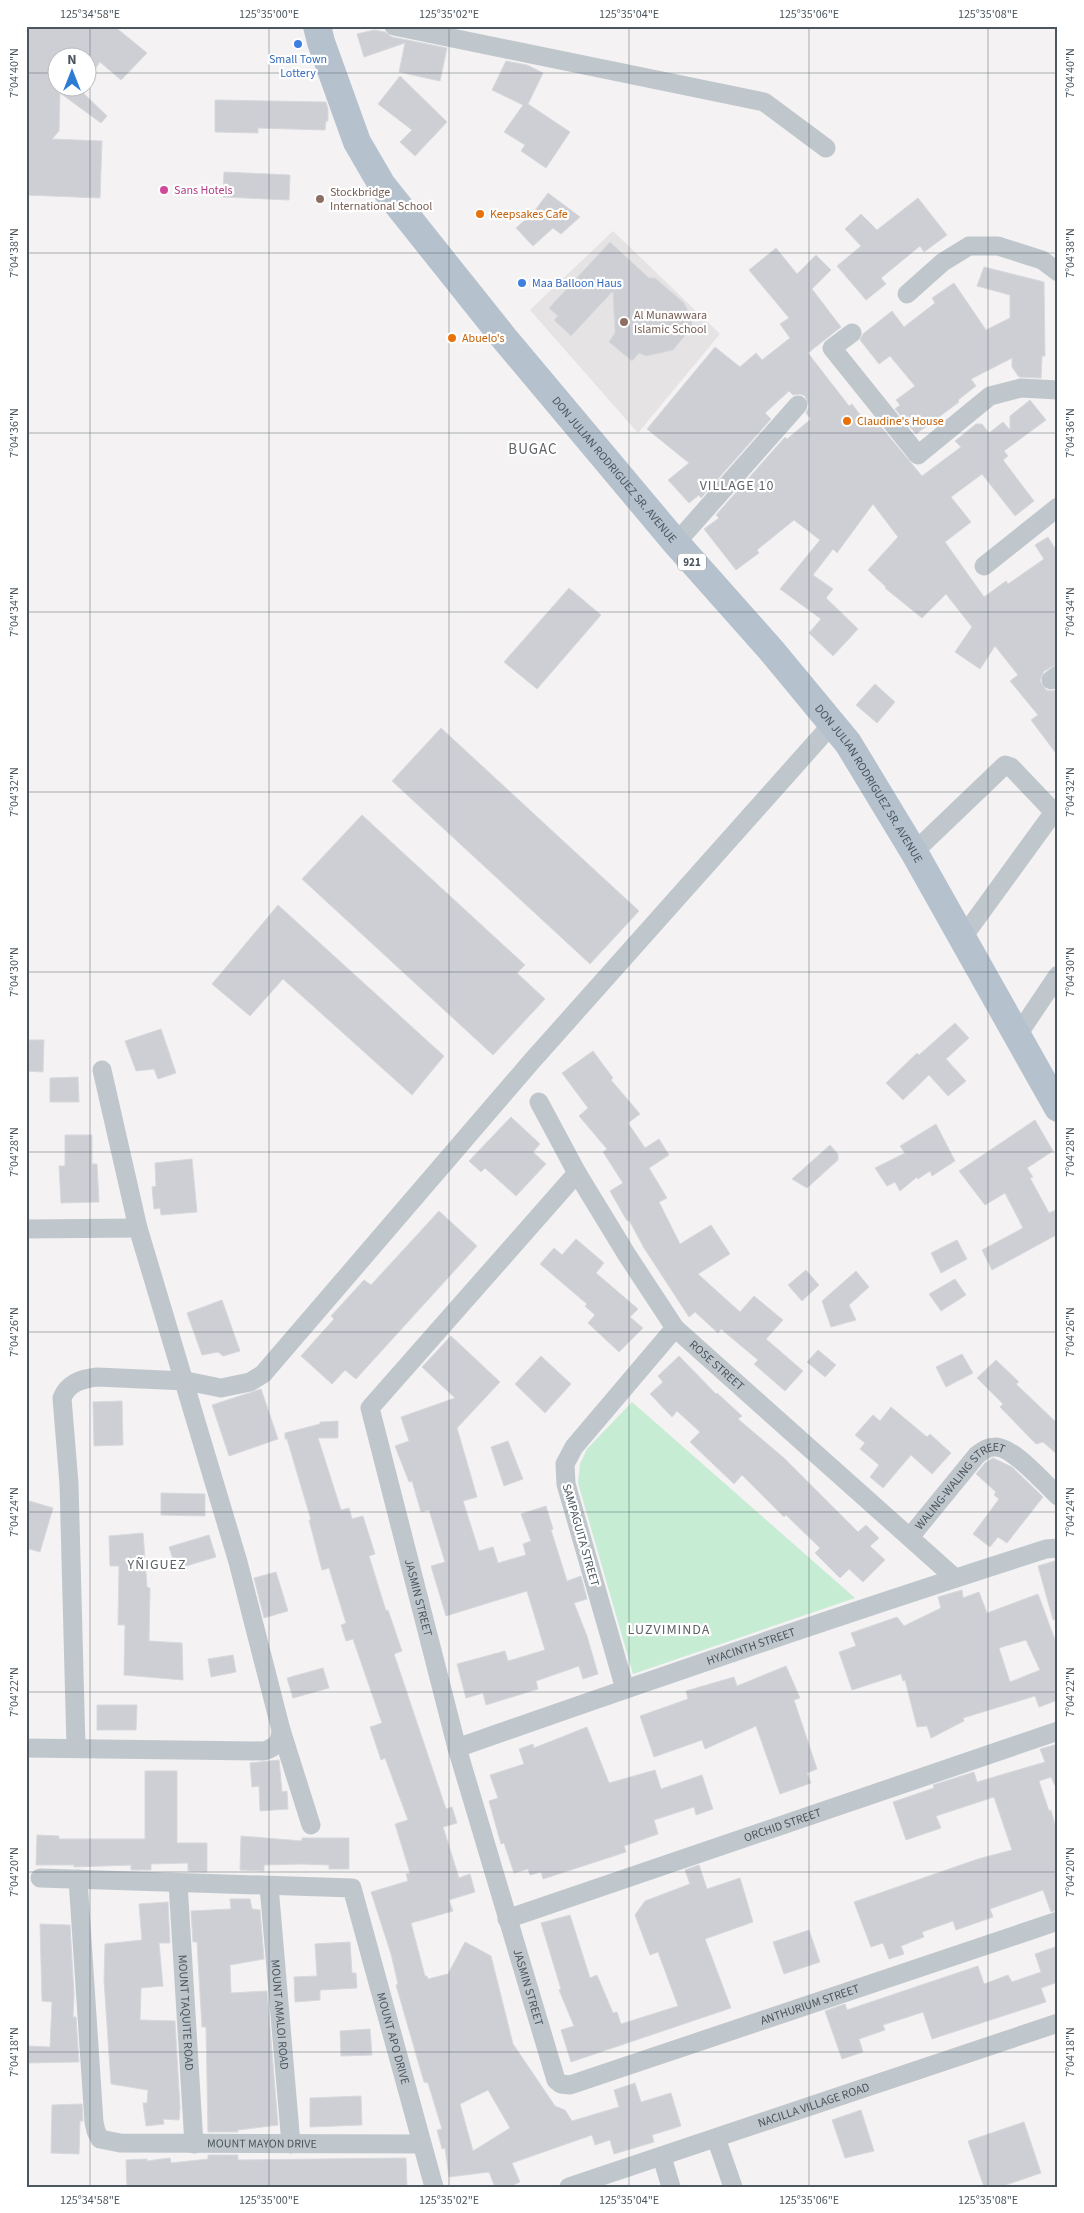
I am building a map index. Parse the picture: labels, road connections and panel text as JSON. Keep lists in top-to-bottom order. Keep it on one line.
{"streets":{"main road":["DON JULIAN RODRIGUEZ SR. AVENUE","921"],"street":["ROSE STREET","WALING-WALING STREET","SAMPAGUITA STREET","JASMIN STREET","HYACINTH STREET","ORCHID STREET","ANTHURIUM STREET","MOUNT TAQUITE ROAD","MOUNT AMALOI ROAD","MOUNT APO DRIVE","NACILLA VILLAGE ROAD","MOUNT MAYON DRIVE"]},"crossings":[["ROSE STREET","WALING-WALING STREET"],["ROSE STREET","SAMPAGUITA STREET"],["ROSE STREET","JASMIN STREET"],["ROSE STREET","HYACINTH STREET"],["SAMPAGUITA STREET","HYACINTH STREET"],["JASMIN STREET","HYACINTH STREET"],["JASMIN STREET","ORCHID STREET"],["JASMIN STREET","ANTHURIUM STREET"],["MOUNT TAQUITE ROAD","MOUNT MAYON DRIVE"],["MOUNT AMALOI ROAD","MOUNT APO DRIVE"],["MOUNT AMALOI ROAD","MOUNT MAYON DRIVE"],["MOUNT APO DRIVE","MOUNT MAYON DRIVE"]],"districts":["BUGAC","VILLAGE 10","YÑIGUEZ","LUZVIMINDA"],"places":["Small Town Lottery","Sans Hotels","Stockbridge International School","Keepsakes Cafe","Maa Balloon Haus","Al Munawwara Islamic School","Abuelo's","Claudine's House"],"north":"top","coordinates":["125°34'58\"E","125°35'00\"E","125°35'02\"E","125°35'04\"E","125°35'06\"E","125°35'08\"E","7°04'40\"N","7°04'38\"N","7°04'36\"N","7°04'34\"N","7°04'32\"N","7°04'30\"N","7°04'28\"N","7°04'26\"N","7°04'24\"N","7°04'22\"N","7°04'20\"N","7°04'18\"N"]}
